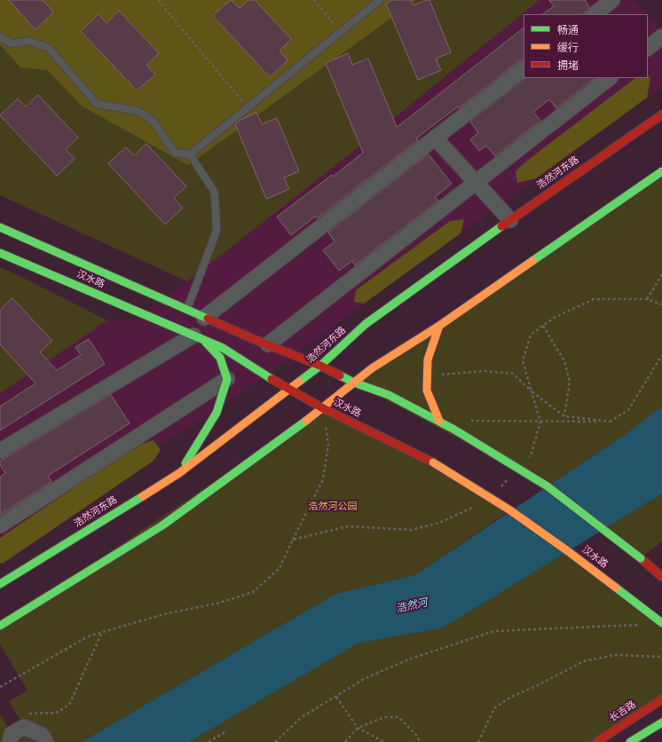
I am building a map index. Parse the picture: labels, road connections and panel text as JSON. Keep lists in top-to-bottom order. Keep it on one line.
{"streets":{"main road":["浩然河东路","汉水路","长吉路"]},"crossings":[["浩然河东路","汉水路"]],"water":["浩然河"],"parks":["浩然河公园"],"legend":["畅通","缓行","拥堵"]}
